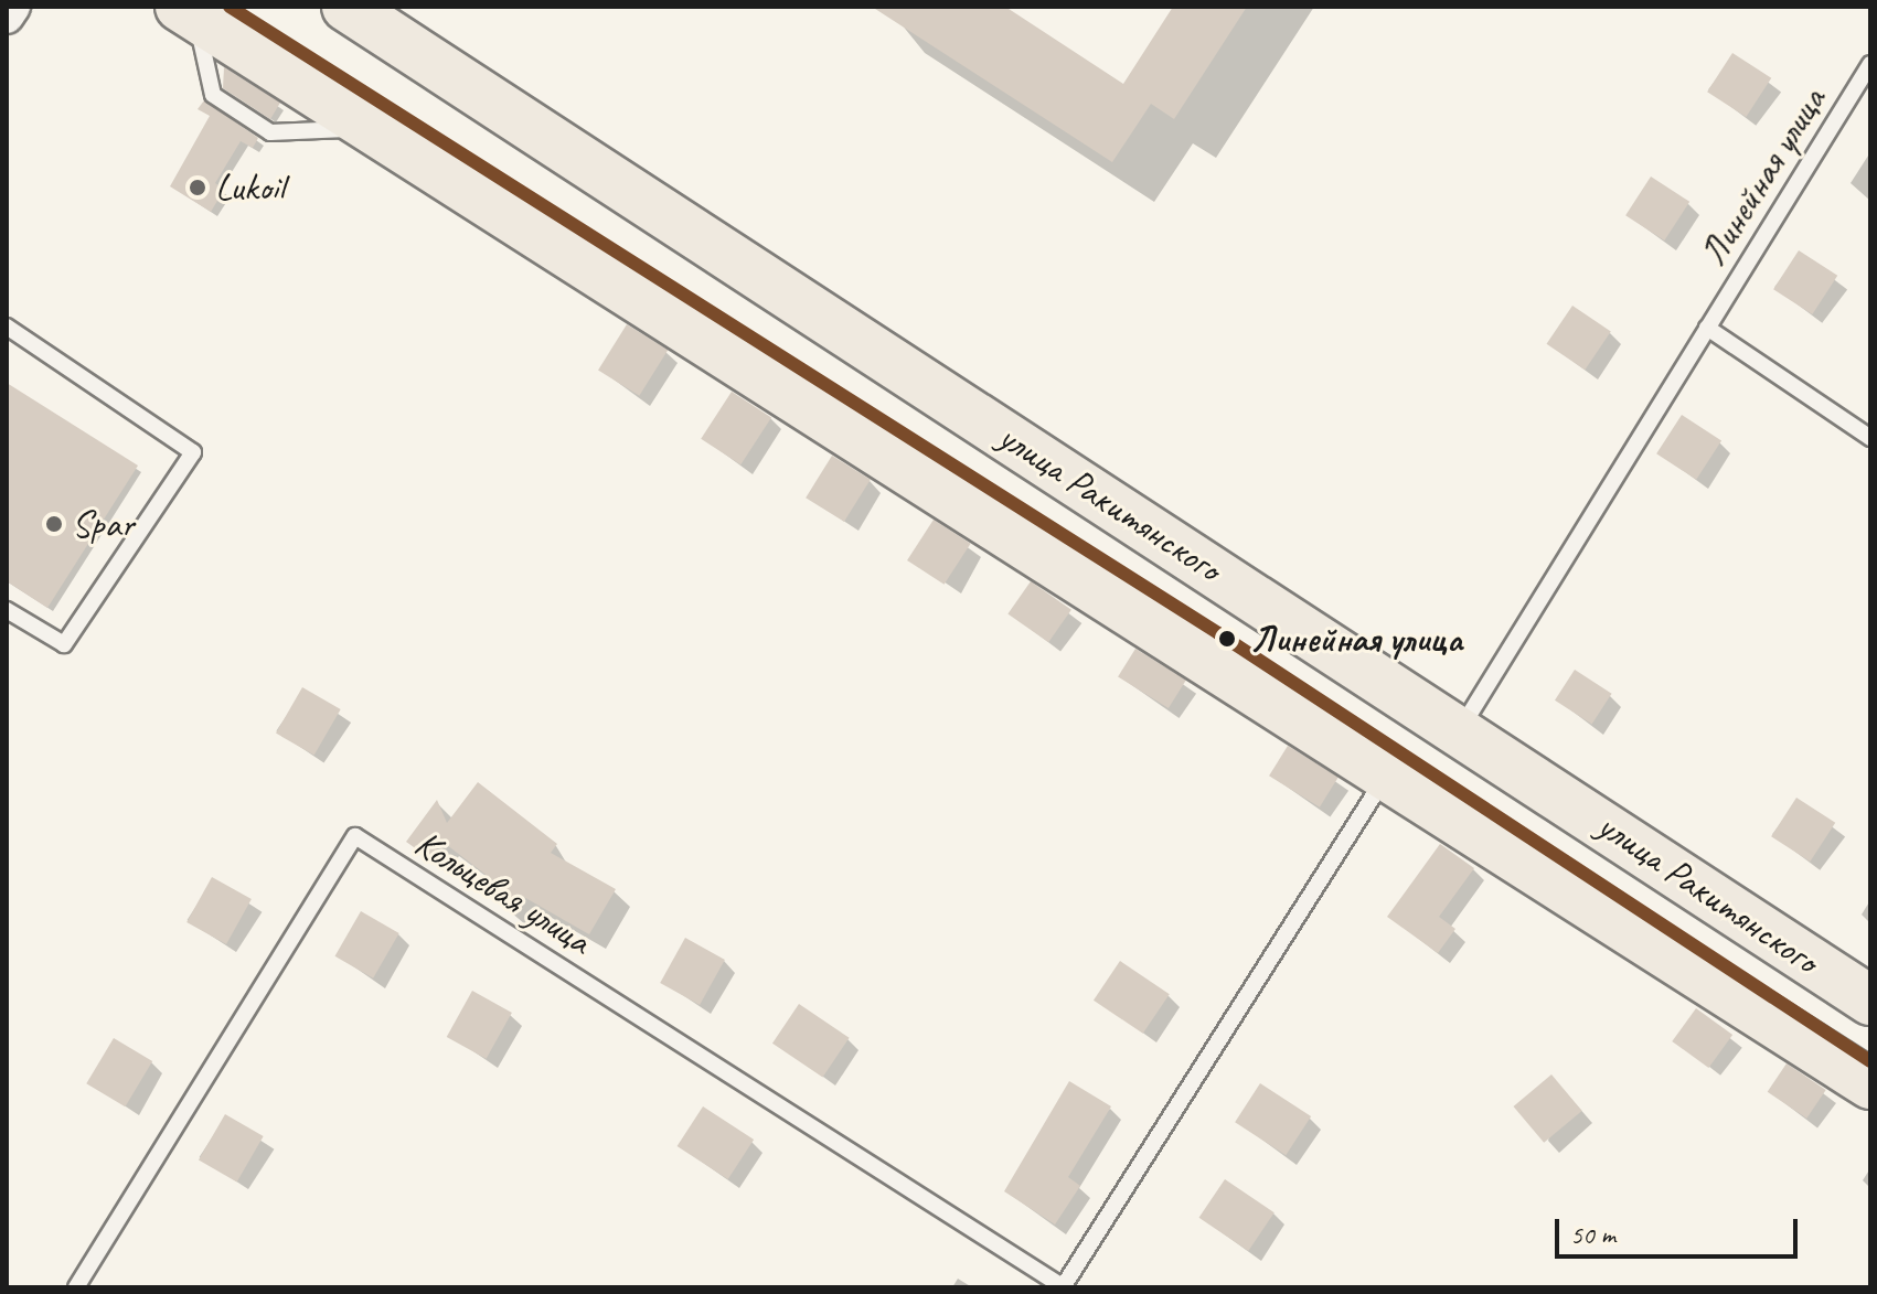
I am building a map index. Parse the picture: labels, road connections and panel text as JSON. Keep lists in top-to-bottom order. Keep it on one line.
{"streets":{"main road":["улица Ракитянского"],"lane":["Линейная улица","Кольцевая улица"]},"crossings":[["Линейная улица","улица Ракитянского"]],"places":["Lukoil","Spar","Линейная улица"],"scale_bar":"50 m"}
